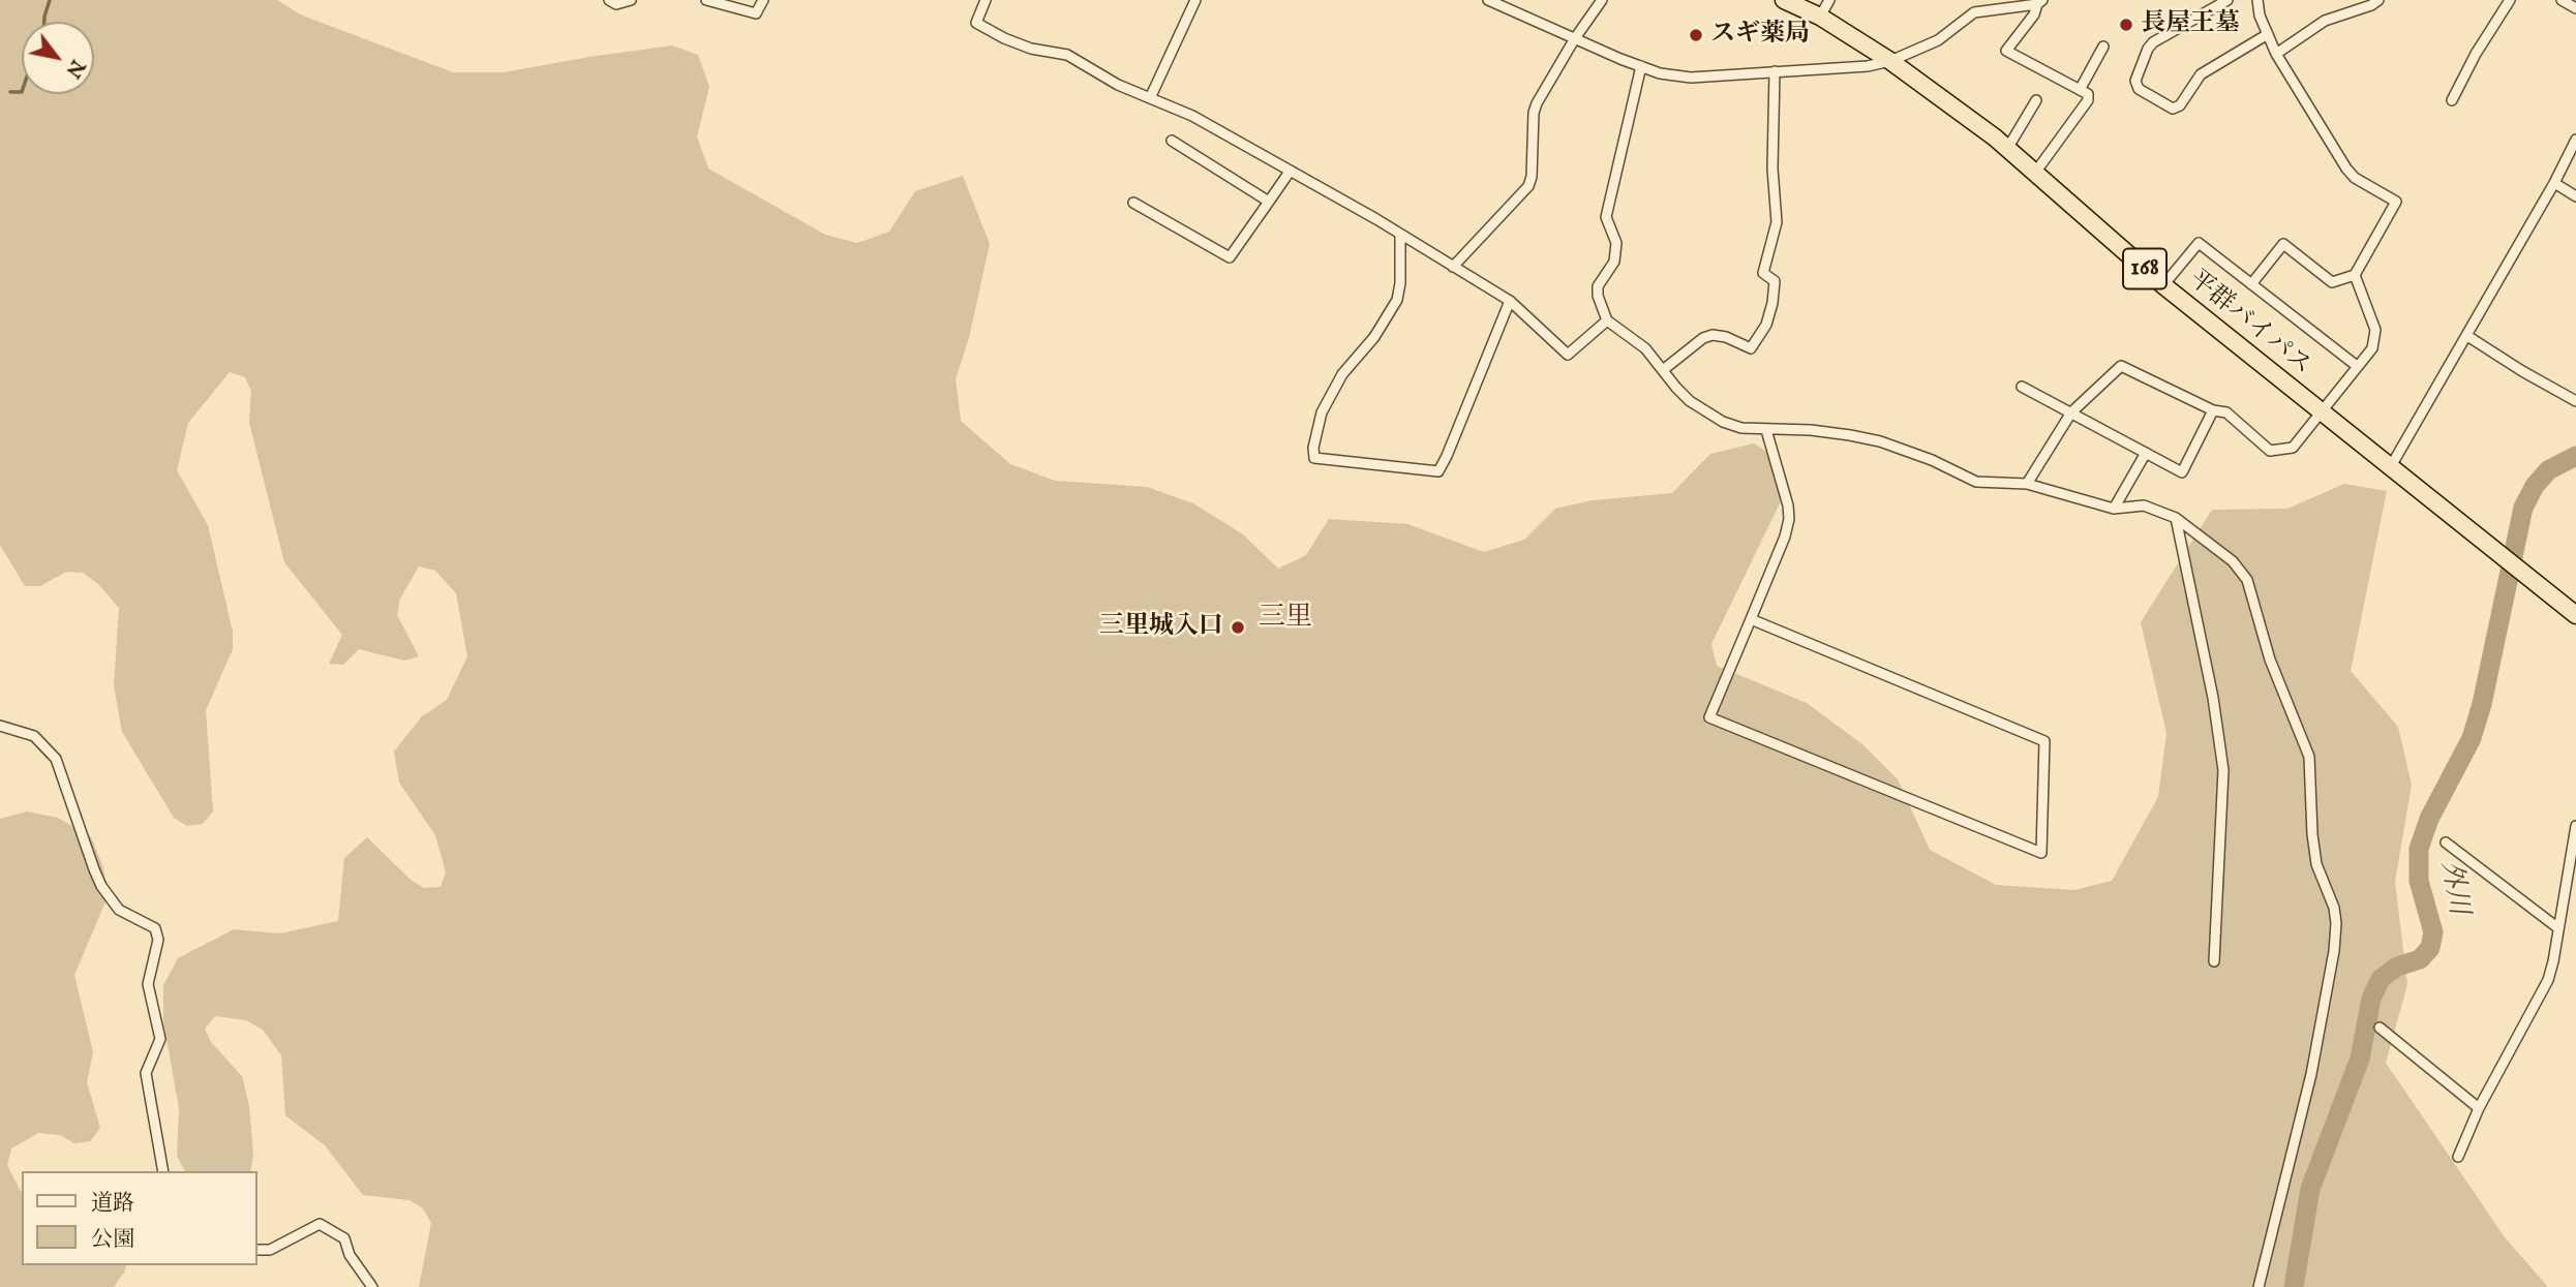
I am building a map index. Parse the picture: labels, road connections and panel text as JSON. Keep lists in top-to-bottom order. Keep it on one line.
{"streets":{"highway":["168","平群バイパス"]},"districts":["三里"],"water":["外川"],"places":["長屋王墓","スギ薬局","三里城入口"],"legend":["道路","公園"],"north":"bottom right"}
